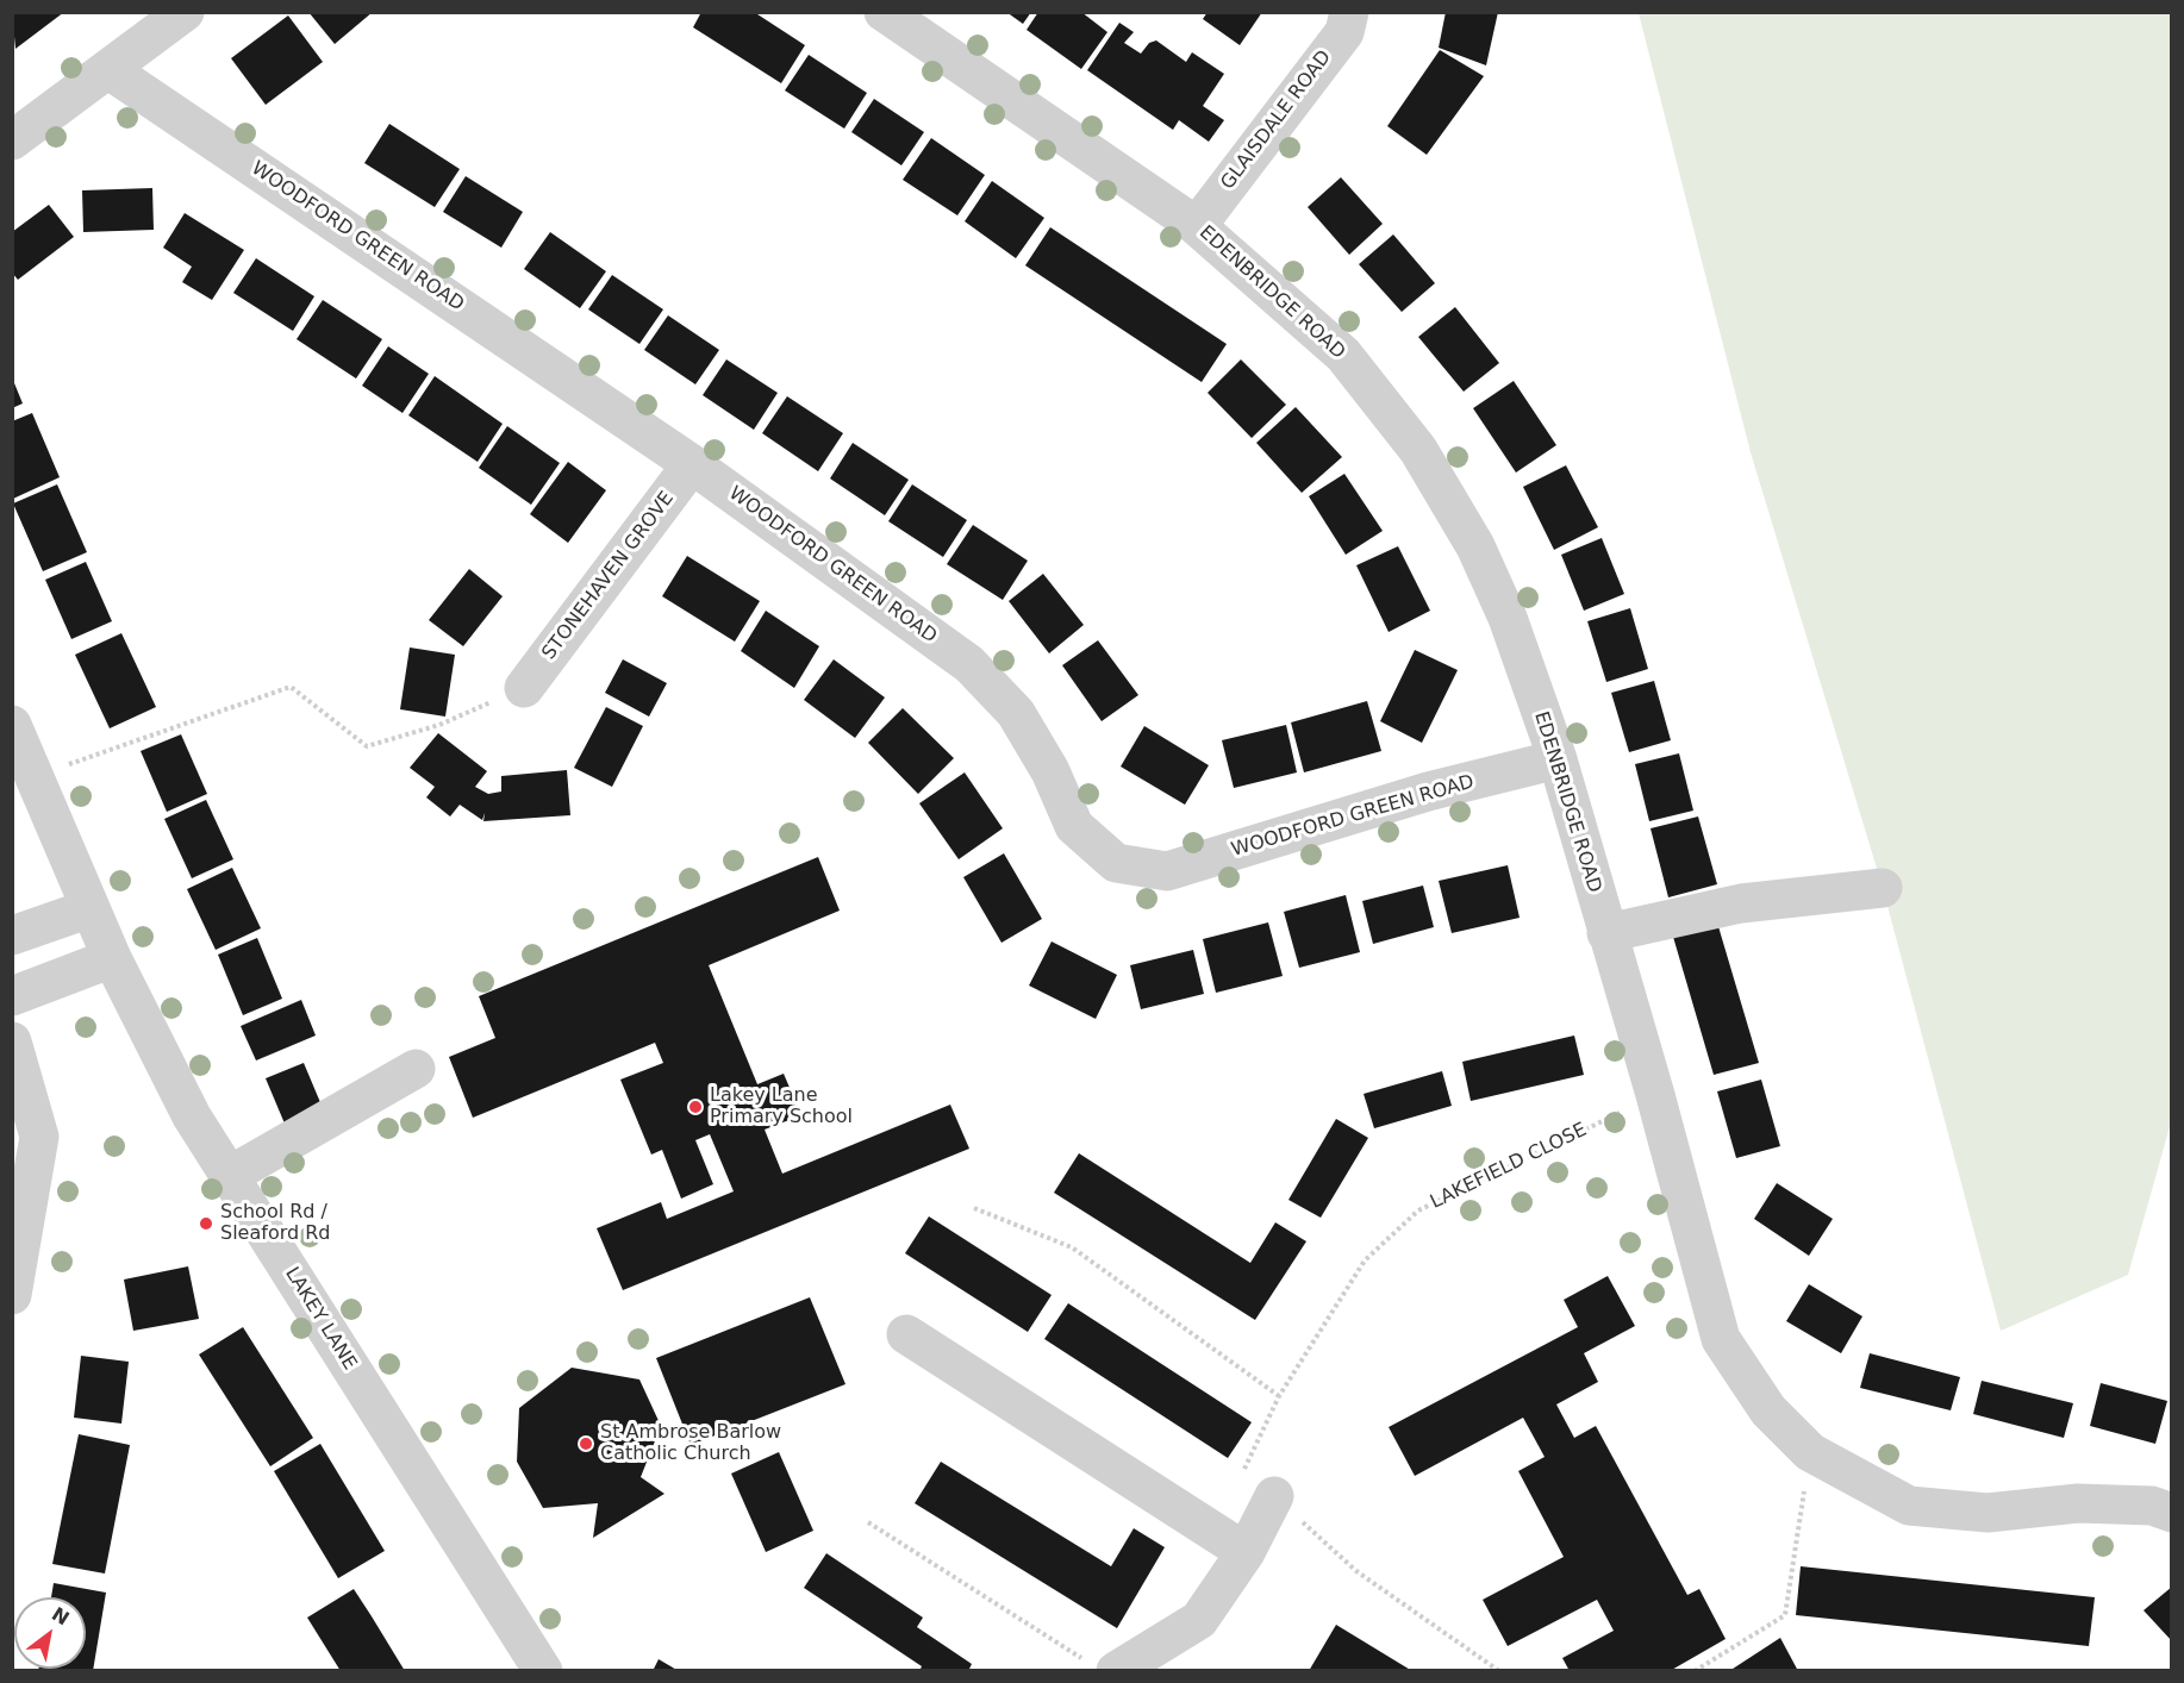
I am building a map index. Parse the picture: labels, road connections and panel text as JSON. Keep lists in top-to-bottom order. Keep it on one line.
{"streets":{"street":["GLAISDALE ROAD","WOODFORD GREEN ROAD","EDENBRIDGE ROAD","STONEHAVEN GROVE","LAKEY LANE"],"path":["LAKEFIELD CLOSE"]},"crossings":[["GLAISDALE ROAD","EDENBRIDGE ROAD"],["WOODFORD GREEN ROAD","EDENBRIDGE ROAD"],["WOODFORD GREEN ROAD","STONEHAVEN GROVE"],["EDENBRIDGE ROAD","LAKEFIELD CLOSE"]],"places":["Lakey Lane Primary School","School Rd / Sleaford Rd","St Ambrose Barlow Catholic Church"],"north":"top right"}
